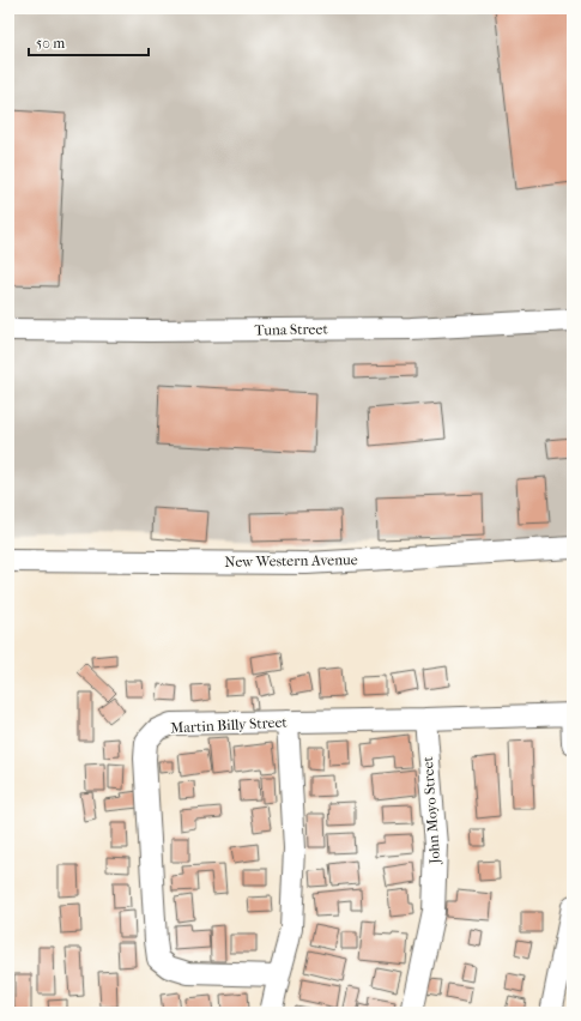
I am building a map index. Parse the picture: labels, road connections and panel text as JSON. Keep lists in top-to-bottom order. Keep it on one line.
{"streets":{"street":["Tuna Street","New Western Avenue","Martin Billy Street","John Moyo Street"]},"crossings":[["Martin Billy Street","John Moyo Street"]],"scale_bar":"50 m"}
